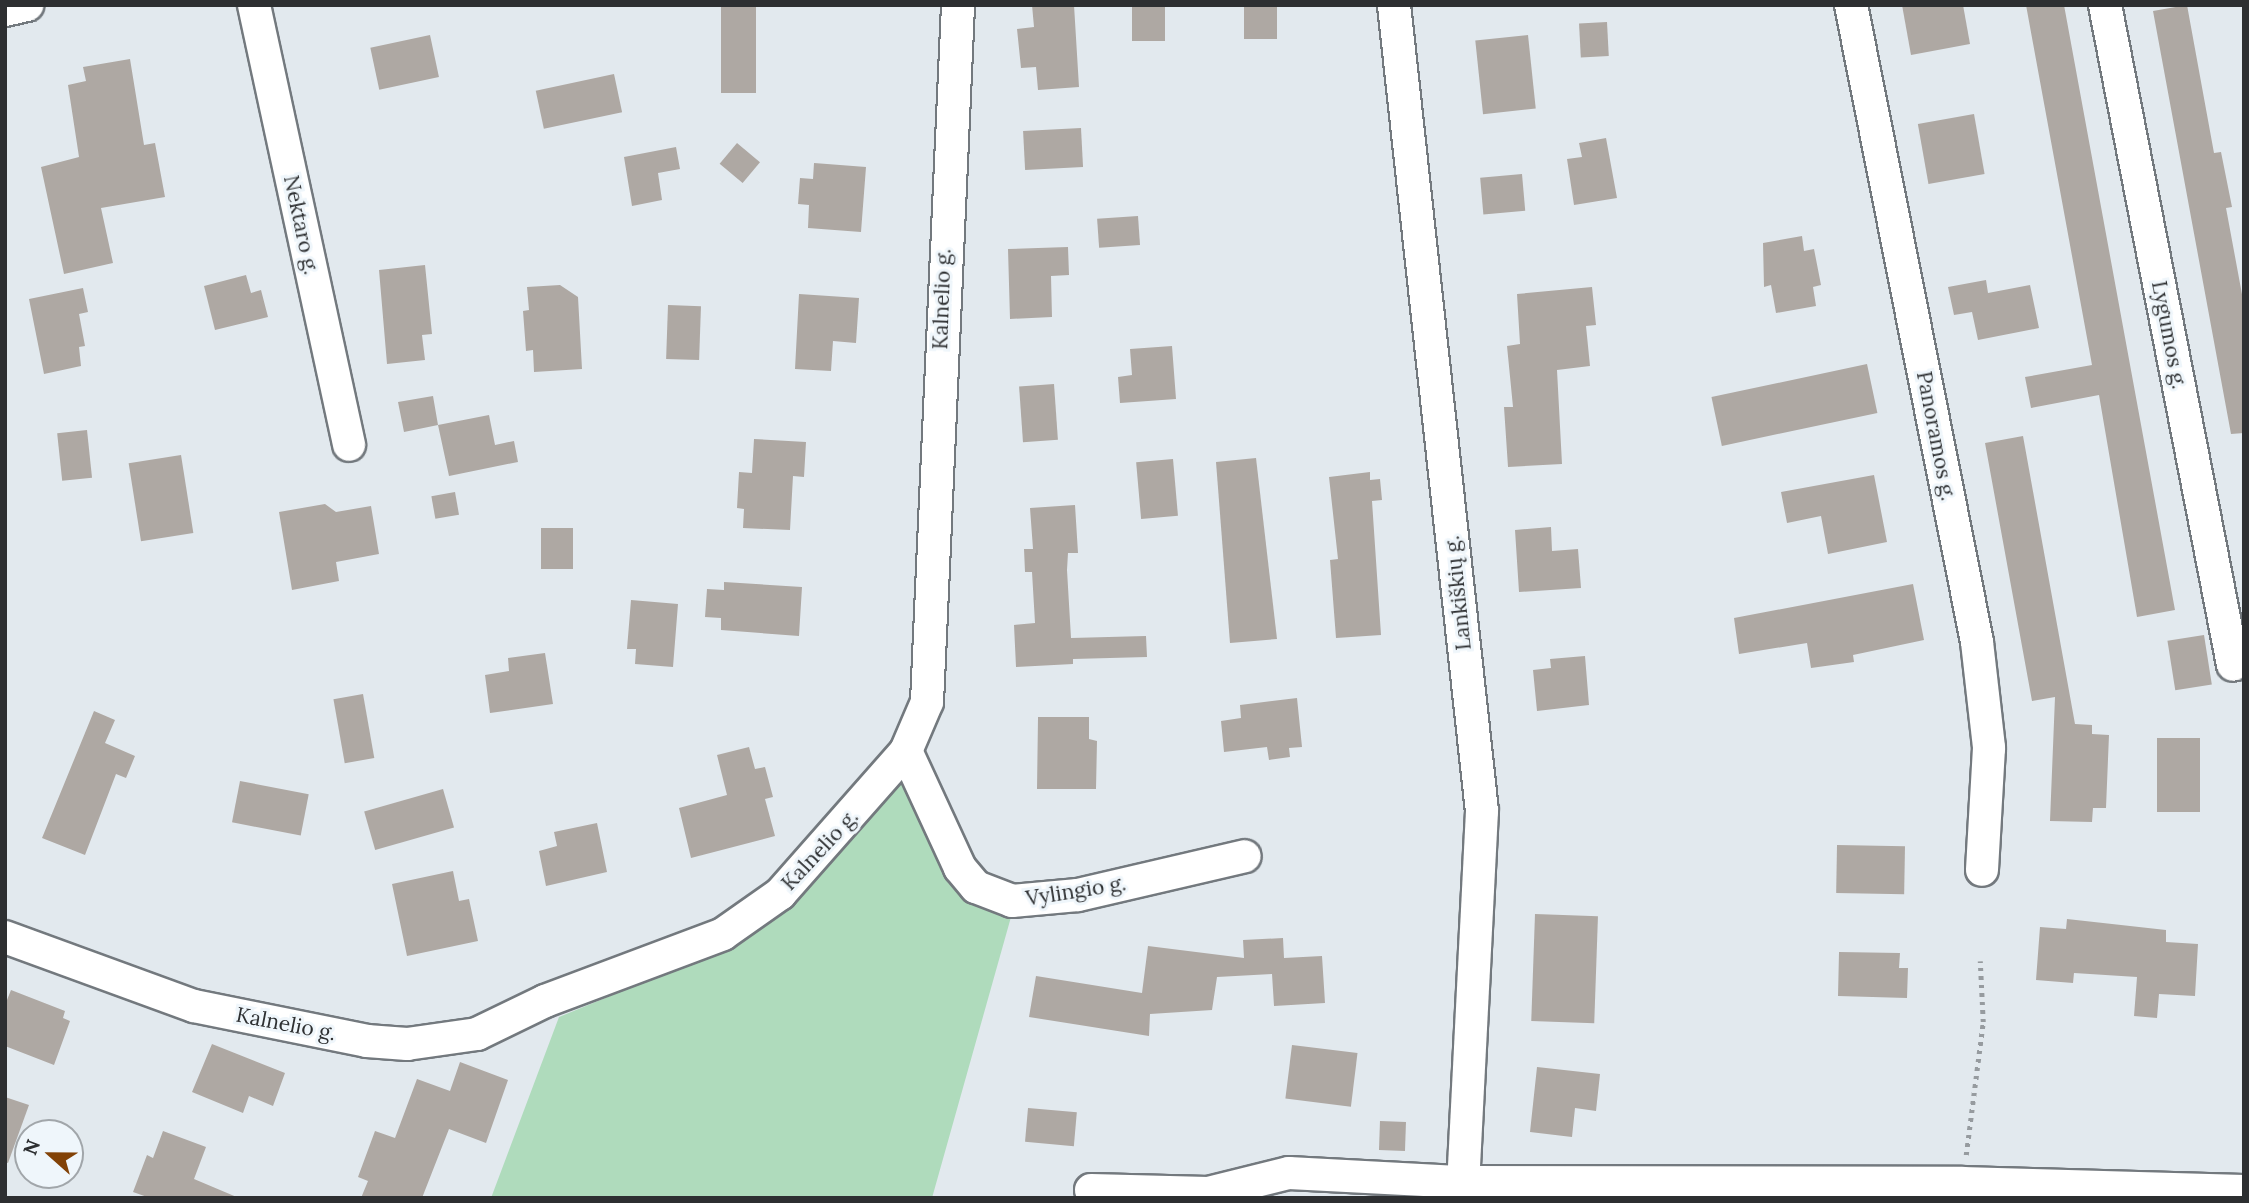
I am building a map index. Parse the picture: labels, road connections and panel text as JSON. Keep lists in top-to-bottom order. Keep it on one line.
{"streets":{"street":["Nektaro g.","Kalnelio g.","Lygumos g.","Panoramos g.","Lankiškių g.","Vylingio g."]},"crossings":[["Kalnelio g.","Vylingio g."]],"north":"left"}
